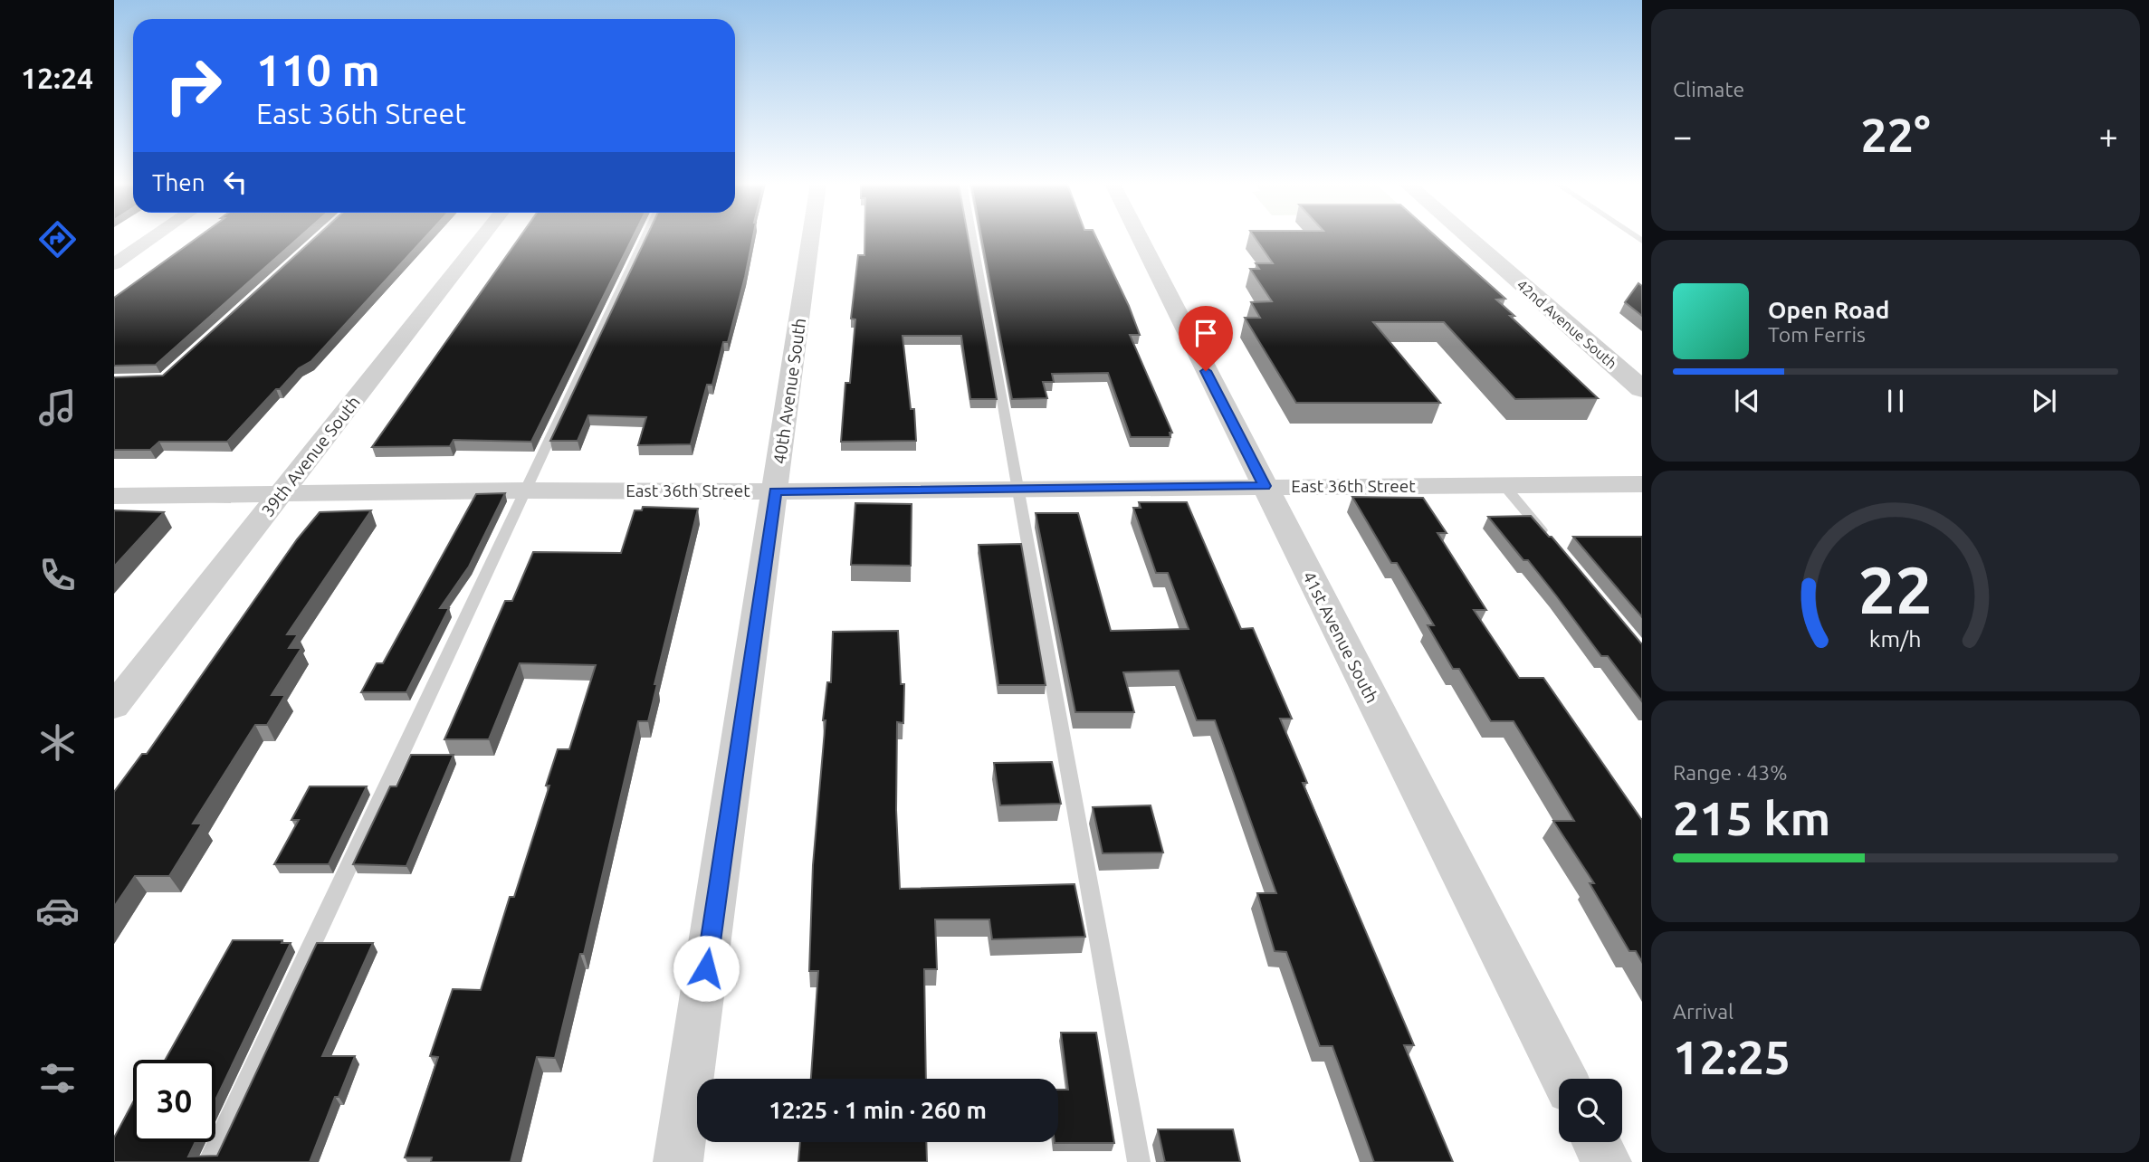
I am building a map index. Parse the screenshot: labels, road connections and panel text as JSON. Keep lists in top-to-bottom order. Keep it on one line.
{"streets":{"street":["42nd Avenue South","40th Avenue South","39th Avenue South","East 36th Street","41st Avenue South"]},"crossings":[["40th Avenue South","East 36th Street"],["39th Avenue South","East 36th Street"],["East 36th Street","41st Avenue South"]],"page":{"tabs":"12:24","tile":["Climate",["Range · 43%","215 km"],["Arrival","12:25"]],"turn":["110 m","East 36th Street"],"heat":["−","22°","+"],"then":"Then","song":["Open Road","Tom Ferris"],"limit":"30","trip":"12:25 · 1 min · 260 m","gauge":["22","km/h"]}}
